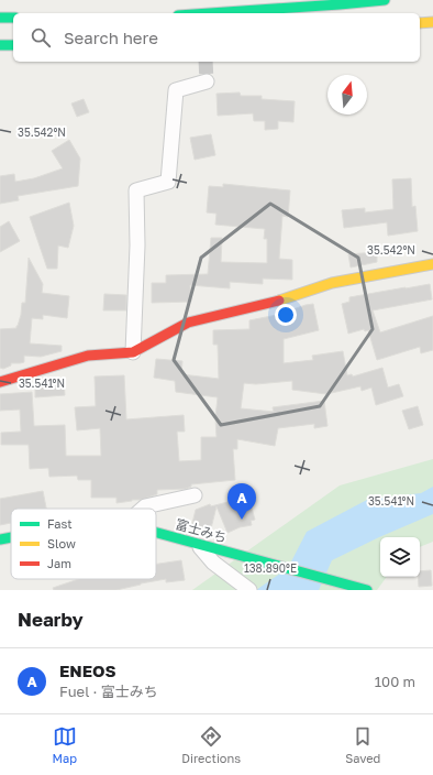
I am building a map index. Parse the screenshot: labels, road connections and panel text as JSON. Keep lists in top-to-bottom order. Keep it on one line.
{"streets":{"main road":["富士みち"]},"legend":["Fast","Slow","Jam"],"north":"top","page":{"search":"Search here","pins":"A","heading":"Nearby","list":[{"mark":"A","name":"ENEOS","note":"Fuel · 富士みち","value":"100 m"}],"nav":["Map","Directions","Saved"]},"coordinates":["35.542°N","35.541°N","138.890°E"]}
